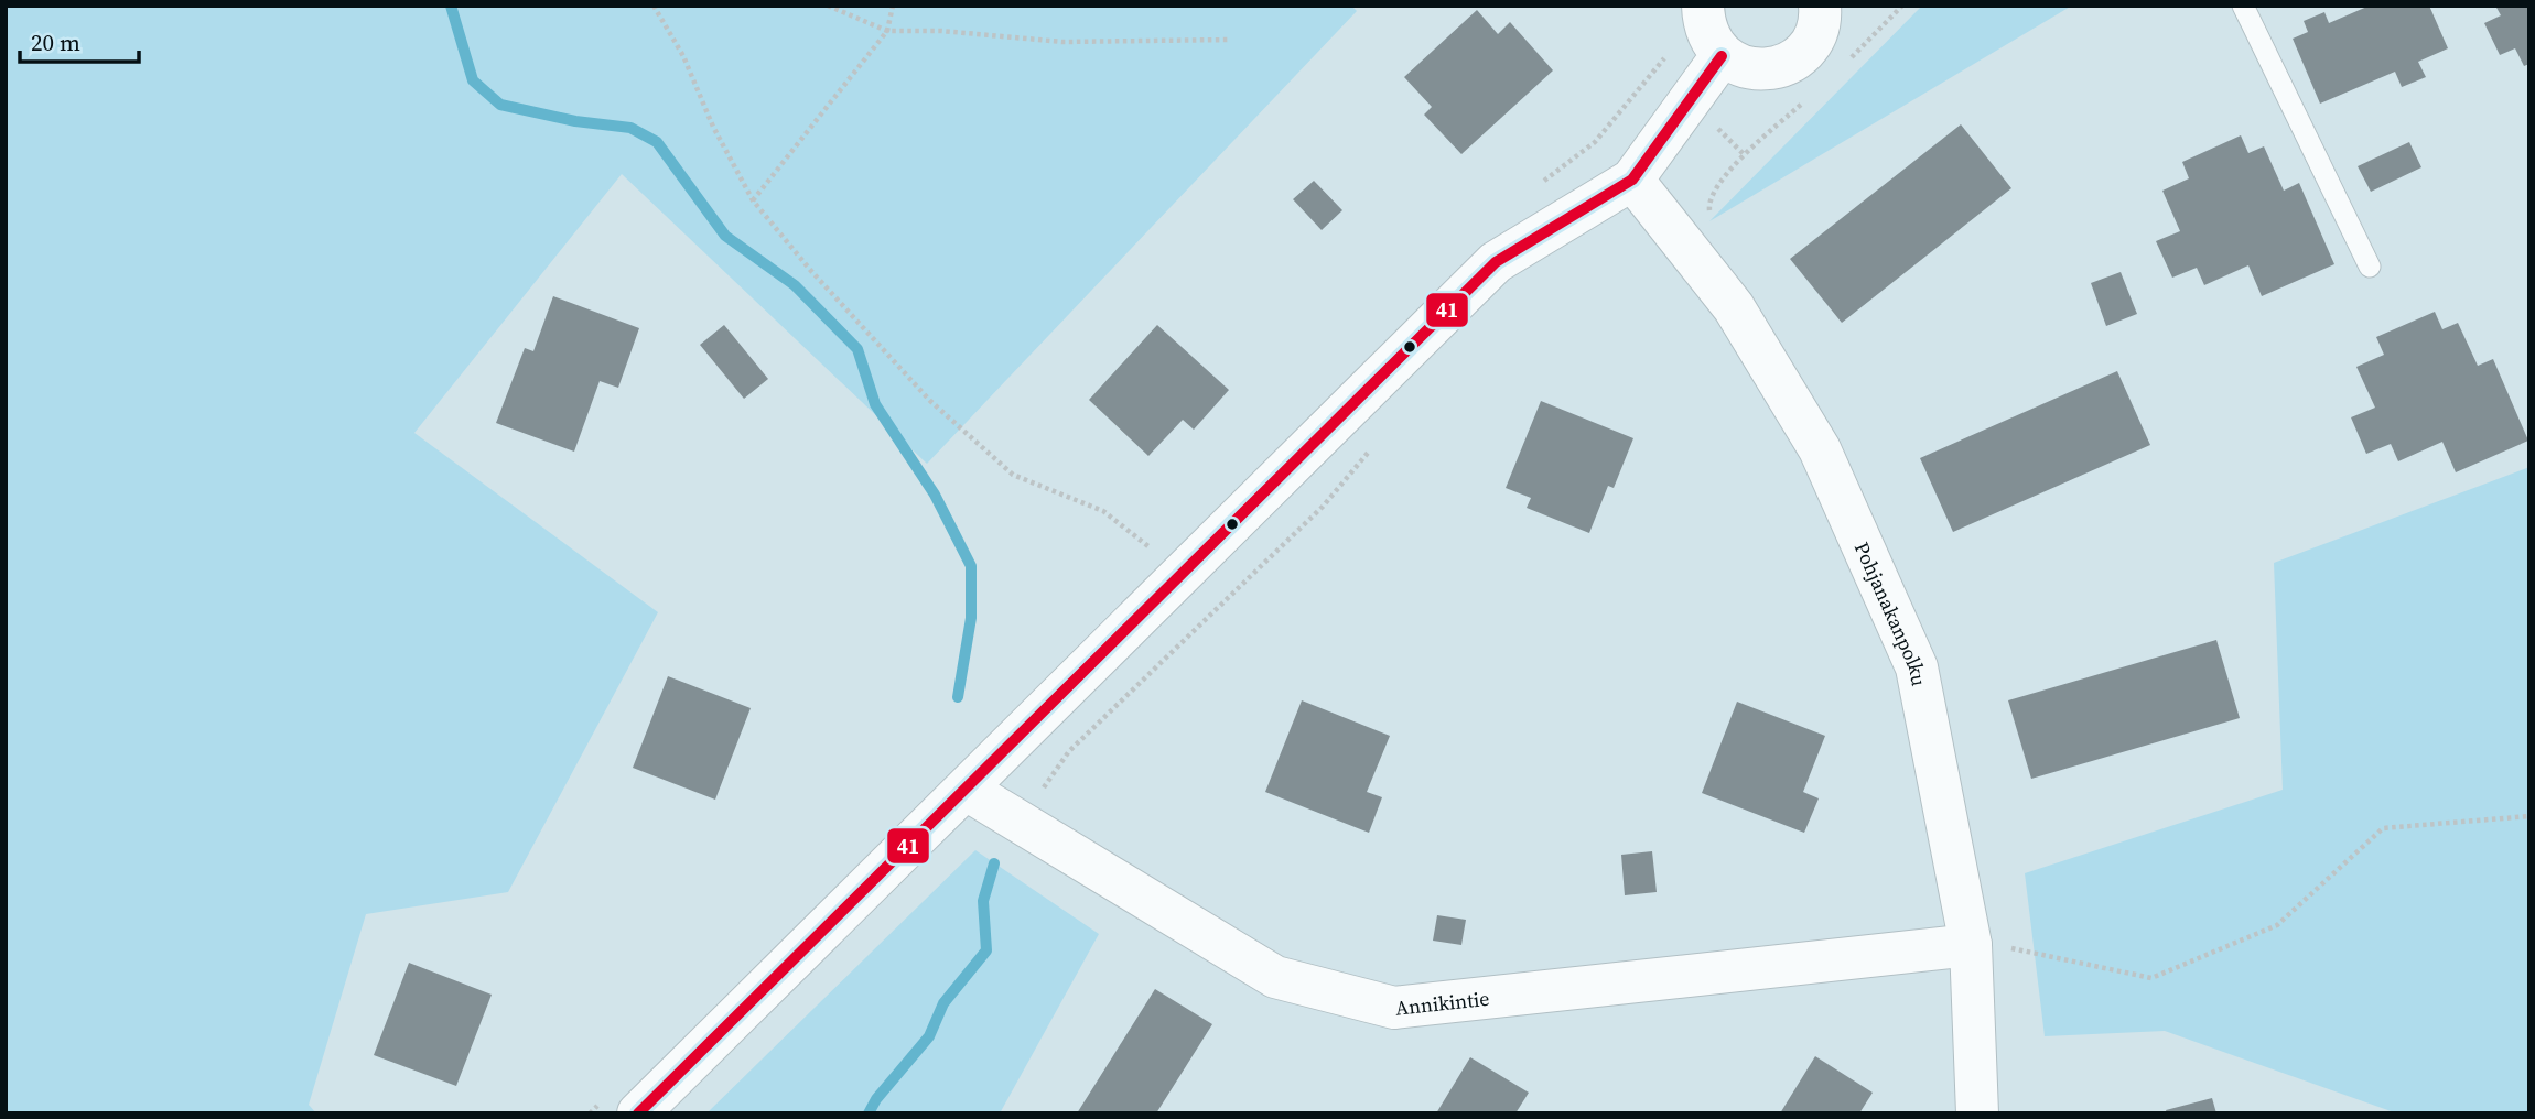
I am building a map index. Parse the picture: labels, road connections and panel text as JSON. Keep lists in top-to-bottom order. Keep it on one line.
{"streets":{"street":["Pohjanakanpolku","Annikintie"]},"crossings":[["Pohjanakanpolku","Annikintie"]],"lines":["transit line 41"],"scale_bar":"20 m"}
